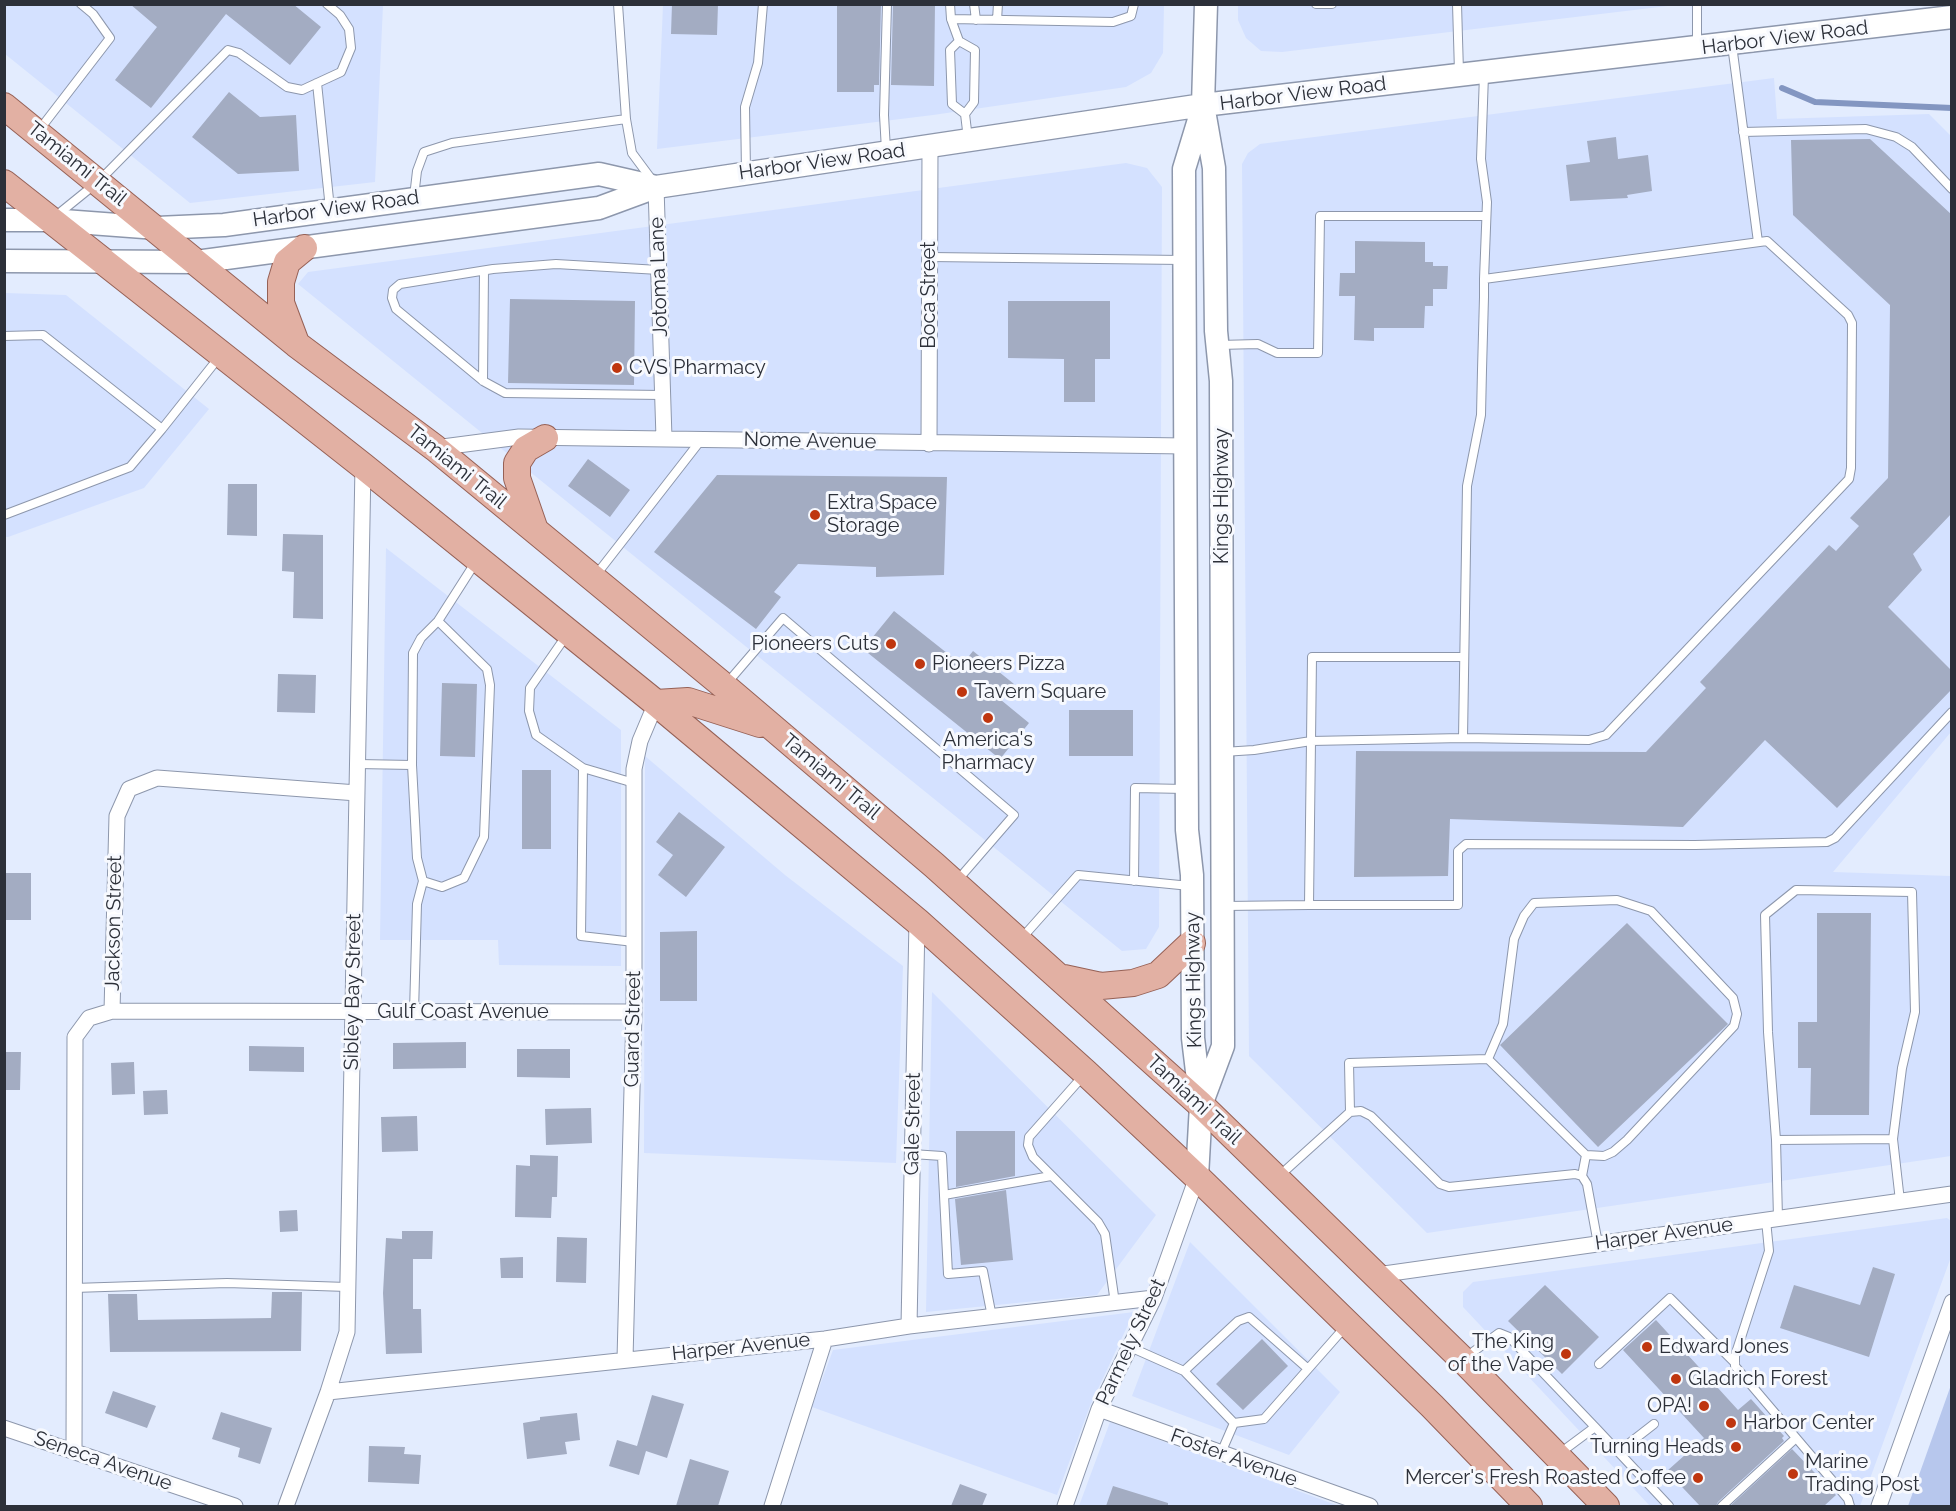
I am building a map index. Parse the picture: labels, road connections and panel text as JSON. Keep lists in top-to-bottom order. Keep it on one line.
{"streets":{"main road":["Harbor View Road","Tamiami Trail","Kings Highway"],"street":["Jotoma Lane","Boca Street","Nome Avenue","Jackson Street","Sibley Bay Street","Gulf Coast Avenue","Guard Street","Gale Street","Harper Avenue","Parmely Street","Foster Avenue","Seneca Avenue"]},"crossings":[["Harbor View Road","Tamiami Trail"],["Harbor View Road","Jotoma Lane"],["Harbor View Road","Boca Street"],["Harbor View Road","Kings Highway"],["Tamiami Trail","Nome Avenue"],["Tamiami Trail","Kings Highway"],["Tamiami Trail","Harper Avenue"],["Jotoma Lane","Nome Avenue"],["Boca Street","Nome Avenue"],["Nome Avenue","Kings Highway"],["Jackson Street","Sibley Bay Street"],["Jackson Street","Gulf Coast Avenue"],["Jackson Street","Seneca Avenue"],["Sibley Bay Street","Gulf Coast Avenue"],["Sibley Bay Street","Harper Avenue"],["Gulf Coast Avenue","Guard Street"],["Guard Street","Harper Avenue"],["Gale Street","Harper Avenue"],["Harper Avenue","Parmely Street"],["Parmely Street","Foster Avenue"]],"places":["CVS Pharmacy","Extra Space Storage","Pioneers Cuts","Pioneers Pizza","Tavern Square","America's Pharmacy","Edward Jones","The King of the Vape","Gladrich Forest","OPA!","Harbor Center","Turning Heads","Marine Trading Post","Mercer's Fresh Roasted Coffee"]}
